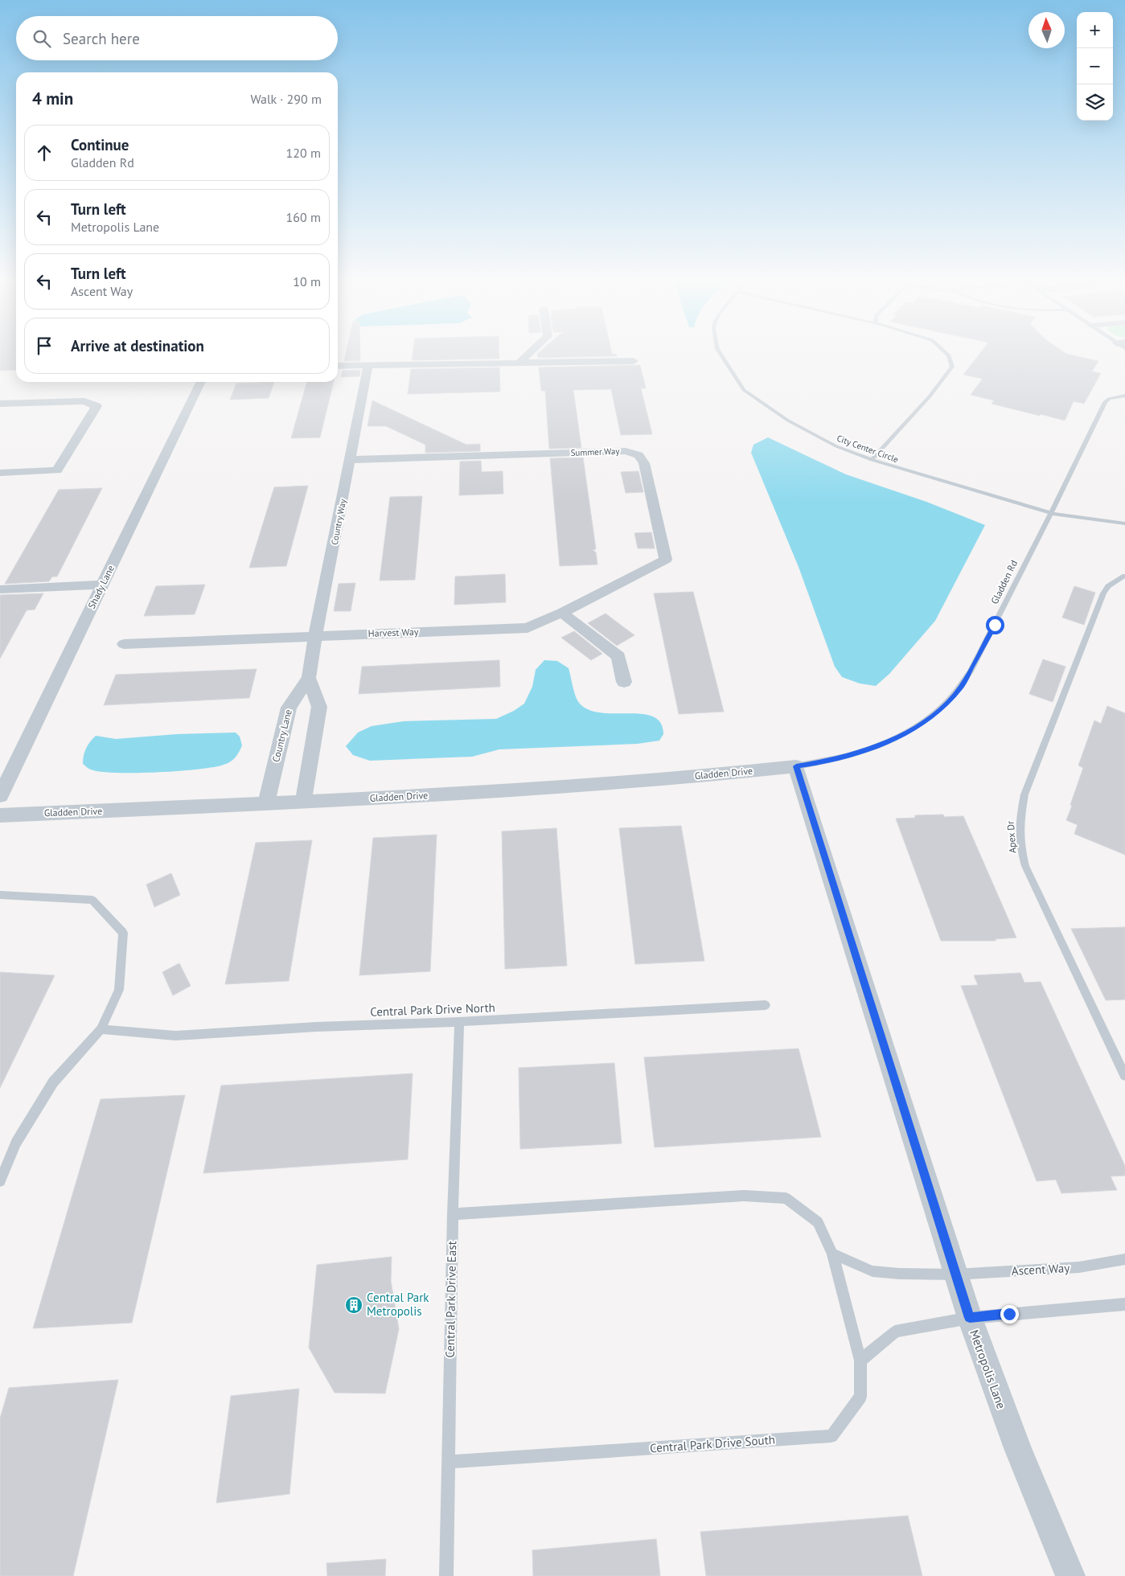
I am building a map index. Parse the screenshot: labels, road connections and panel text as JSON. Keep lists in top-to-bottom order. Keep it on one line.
{"streets":{"street":["Summer Way","Country Way","Shady Lane","Harvest Way","Country Lane","Gladden Drive","Metropolis Lane"],"lane":["City Center Circle","Gladden Rd","Apex Dr","Central Park Drive North","Ascent Way","Central Park Drive East","Central Park Drive South"]},"crossings":[["City Center Circle","Gladden Rd"],["Summer Way","Country Way"],["Summer Way","Harvest Way"],["Country Way","Harvest Way"],["Country Way","Country Lane"],["Gladden Rd","Gladden Drive"],["Gladden Rd","Metropolis Lane"],["Country Lane","Gladden Drive"],["Gladden Drive","Metropolis Lane"],["Central Park Drive North","Central Park Drive East"],["Ascent Way","Metropolis Lane"],["Ascent Way","Central Park Drive South"],["Central Park Drive East","Central Park Drive South"]],"places":{"building":["Central Park Metropolis"]},"north":"top","page":{"map_buttons":["+","−"],"search":"Search here","heading":["4 min","Walk · 290 m"],"list":[["Continue","Gladden Rd","120 m"],["Turn left","Metropolis Lane","160 m"],["Turn left","Ascent Way","10 m"],"Arrive at destination"]}}
